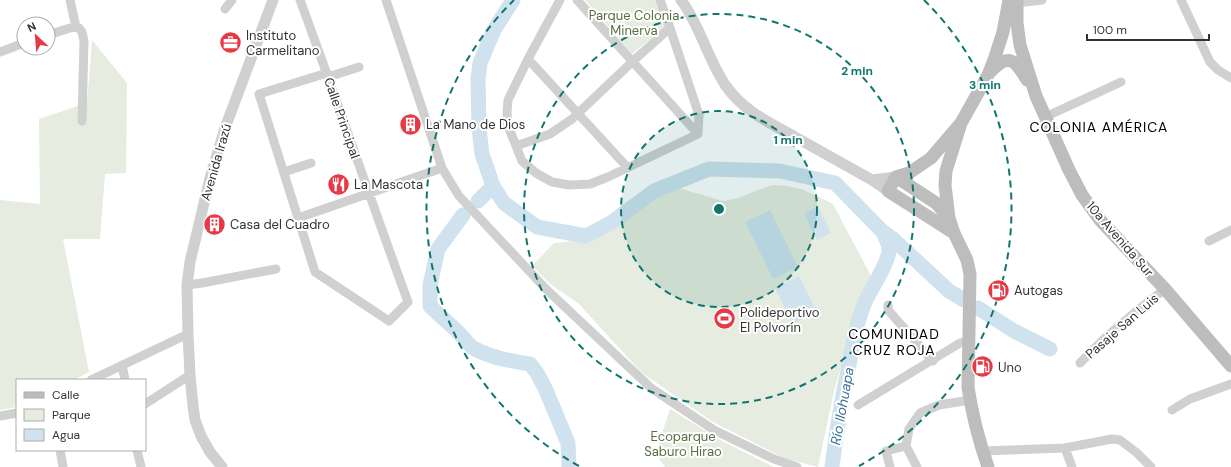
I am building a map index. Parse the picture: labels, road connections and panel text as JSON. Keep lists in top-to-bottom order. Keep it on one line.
{"streets":{"main road":["10a Avenida Sur"],"street":["Calle Principal","Avenida Irazú","Pasaje San Luis"]},"crossings":[["10a Avenida Sur","Pasaje San Luis"]],"districts":["COLONIA AMÉRICA","COMUNIDAD CRUZ ROJA"],"water":["Río Ilohuapa"],"parks":["Parque Colonia Minerva","Ecoparque Saburo Hirao"],"places":{"office":["Instituto Carmelitano"],"building":["La Mano de Dios","Casa del Cuadro"],"restaurant":["La Mascota"],"fuel station":["Autogas","Uno"],"sports":["Polideportivo El Polvorín"]},"legend":["Calle","Parque","Agua"],"scale_bar":"100 m","north":"top left","rings":["2 min","3 min","1 min"]}
